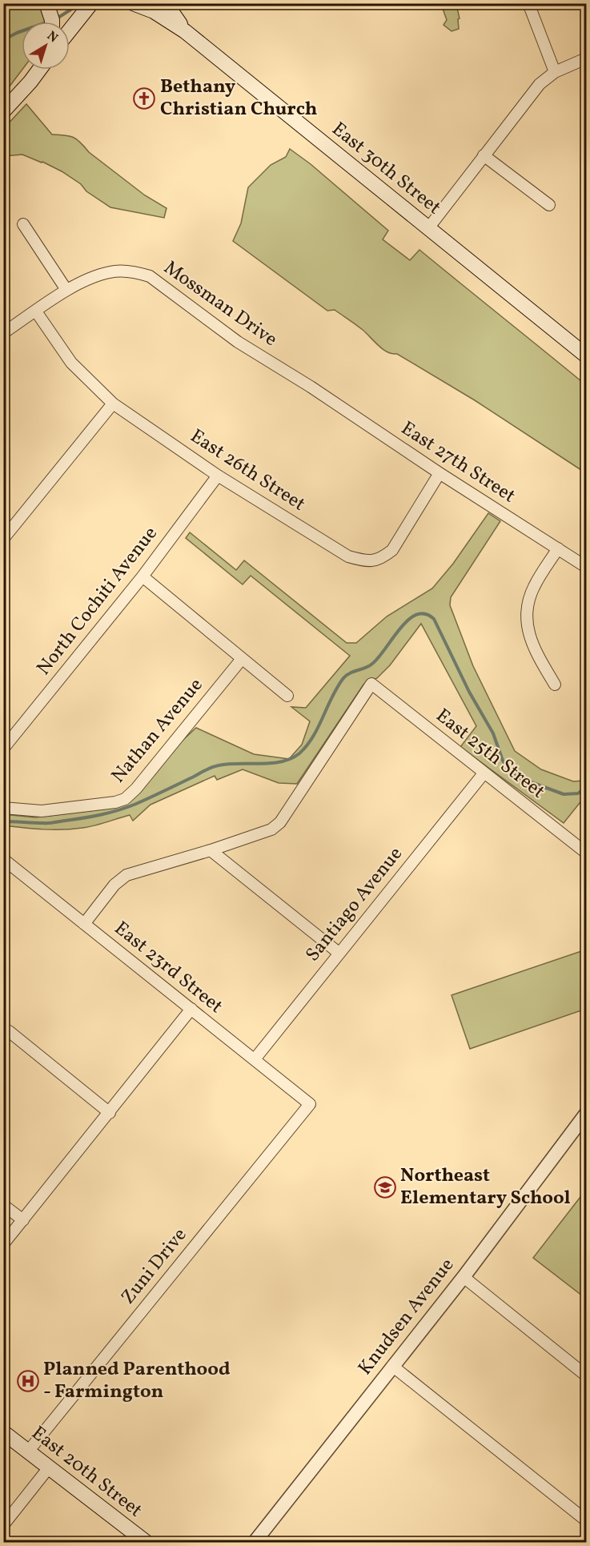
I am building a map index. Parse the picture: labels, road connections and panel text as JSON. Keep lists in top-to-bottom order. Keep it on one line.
{"streets":{"main road":["East 30th Street","East 20th Street"],"street":["Mossman Drive","East 27th Street","East 26th Street","North Cochiti Avenue","Nathan Avenue","East 25th Street","Santiago Avenue","East 23rd Street","Zuni Drive","Knudsen Avenue"]},"crossings":[["Mossman Drive","East 27th Street"],["Mossman Drive","East 26th Street"],["East 27th Street","East 26th Street"],["East 26th Street","North Cochiti Avenue"],["East 25th Street","Santiago Avenue"],["Santiago Avenue","East 23rd Street"],["East 23rd Street","Zuni Drive"],["Zuni Drive","East 20th Street"]],"places":{"church":["Bethany Christian Church"],"school or university":["Northeast Elementary School"],"hospital":["Planned Parenthood - Farmington"]},"north":"top right"}
